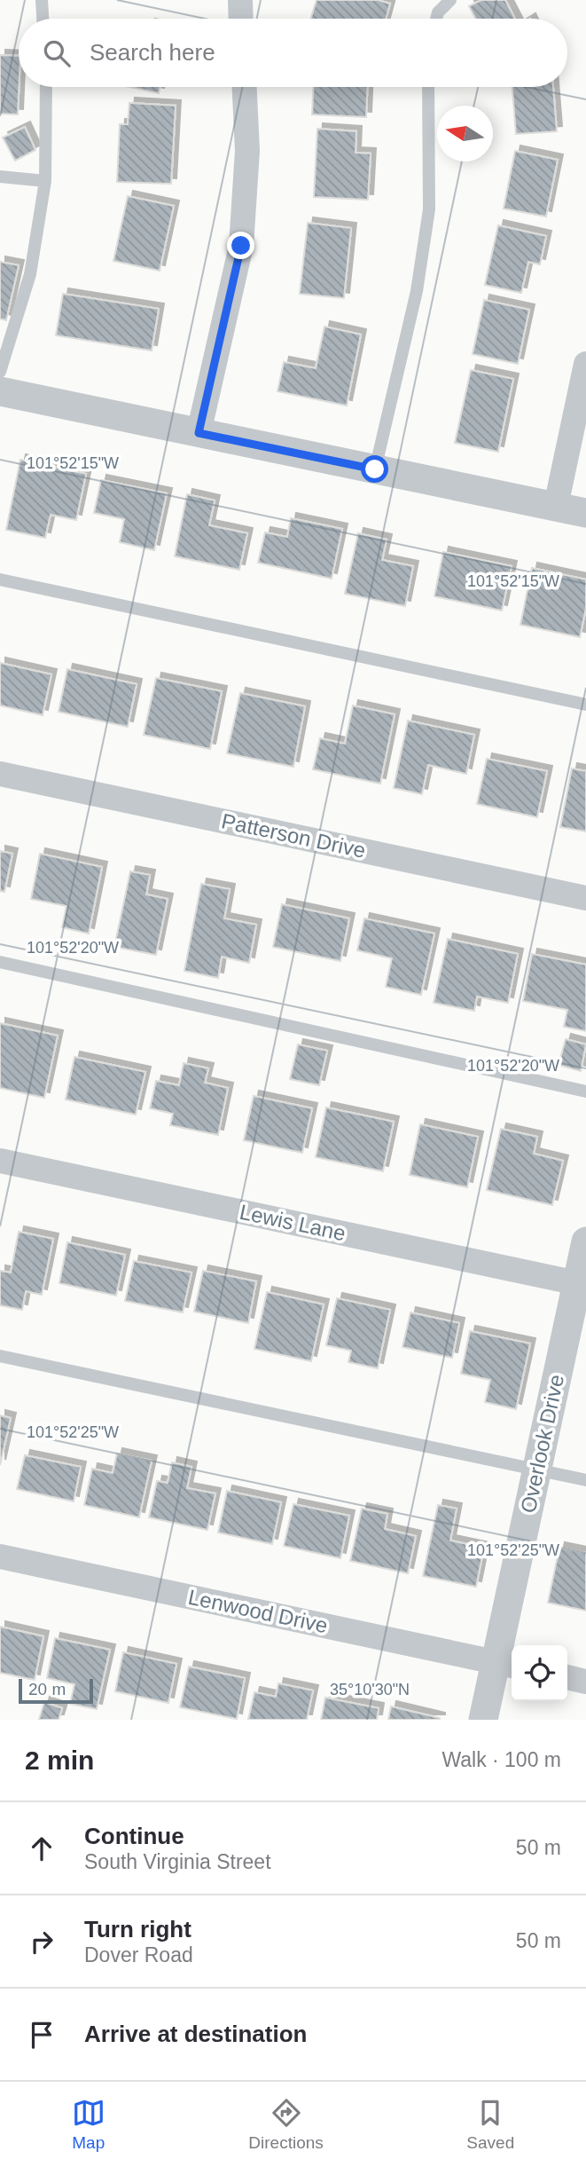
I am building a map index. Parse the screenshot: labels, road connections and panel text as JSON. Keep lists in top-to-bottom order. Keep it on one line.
{"streets":{"street":["Patterson Drive","Lewis Lane","Overlook Drive","Lenwood Drive"]},"crossings":[["Lewis Lane","Overlook Drive"],["Overlook Drive","Lenwood Drive"]],"scale_bar":"20 m","north":"left","page":{"search":"Search here","scale":"20 m","heading":["2 min","Walk · 100 m"],"list":[["Continue","South Virginia Street","50 m"],["Turn right","Dover Road","50 m"],"Arrive at destination"],"nav":["Map","Directions","Saved"]},"coordinates":["101°52'15\"W","101°52'20\"W","101°52'25\"W","35°10'30\"N"]}
